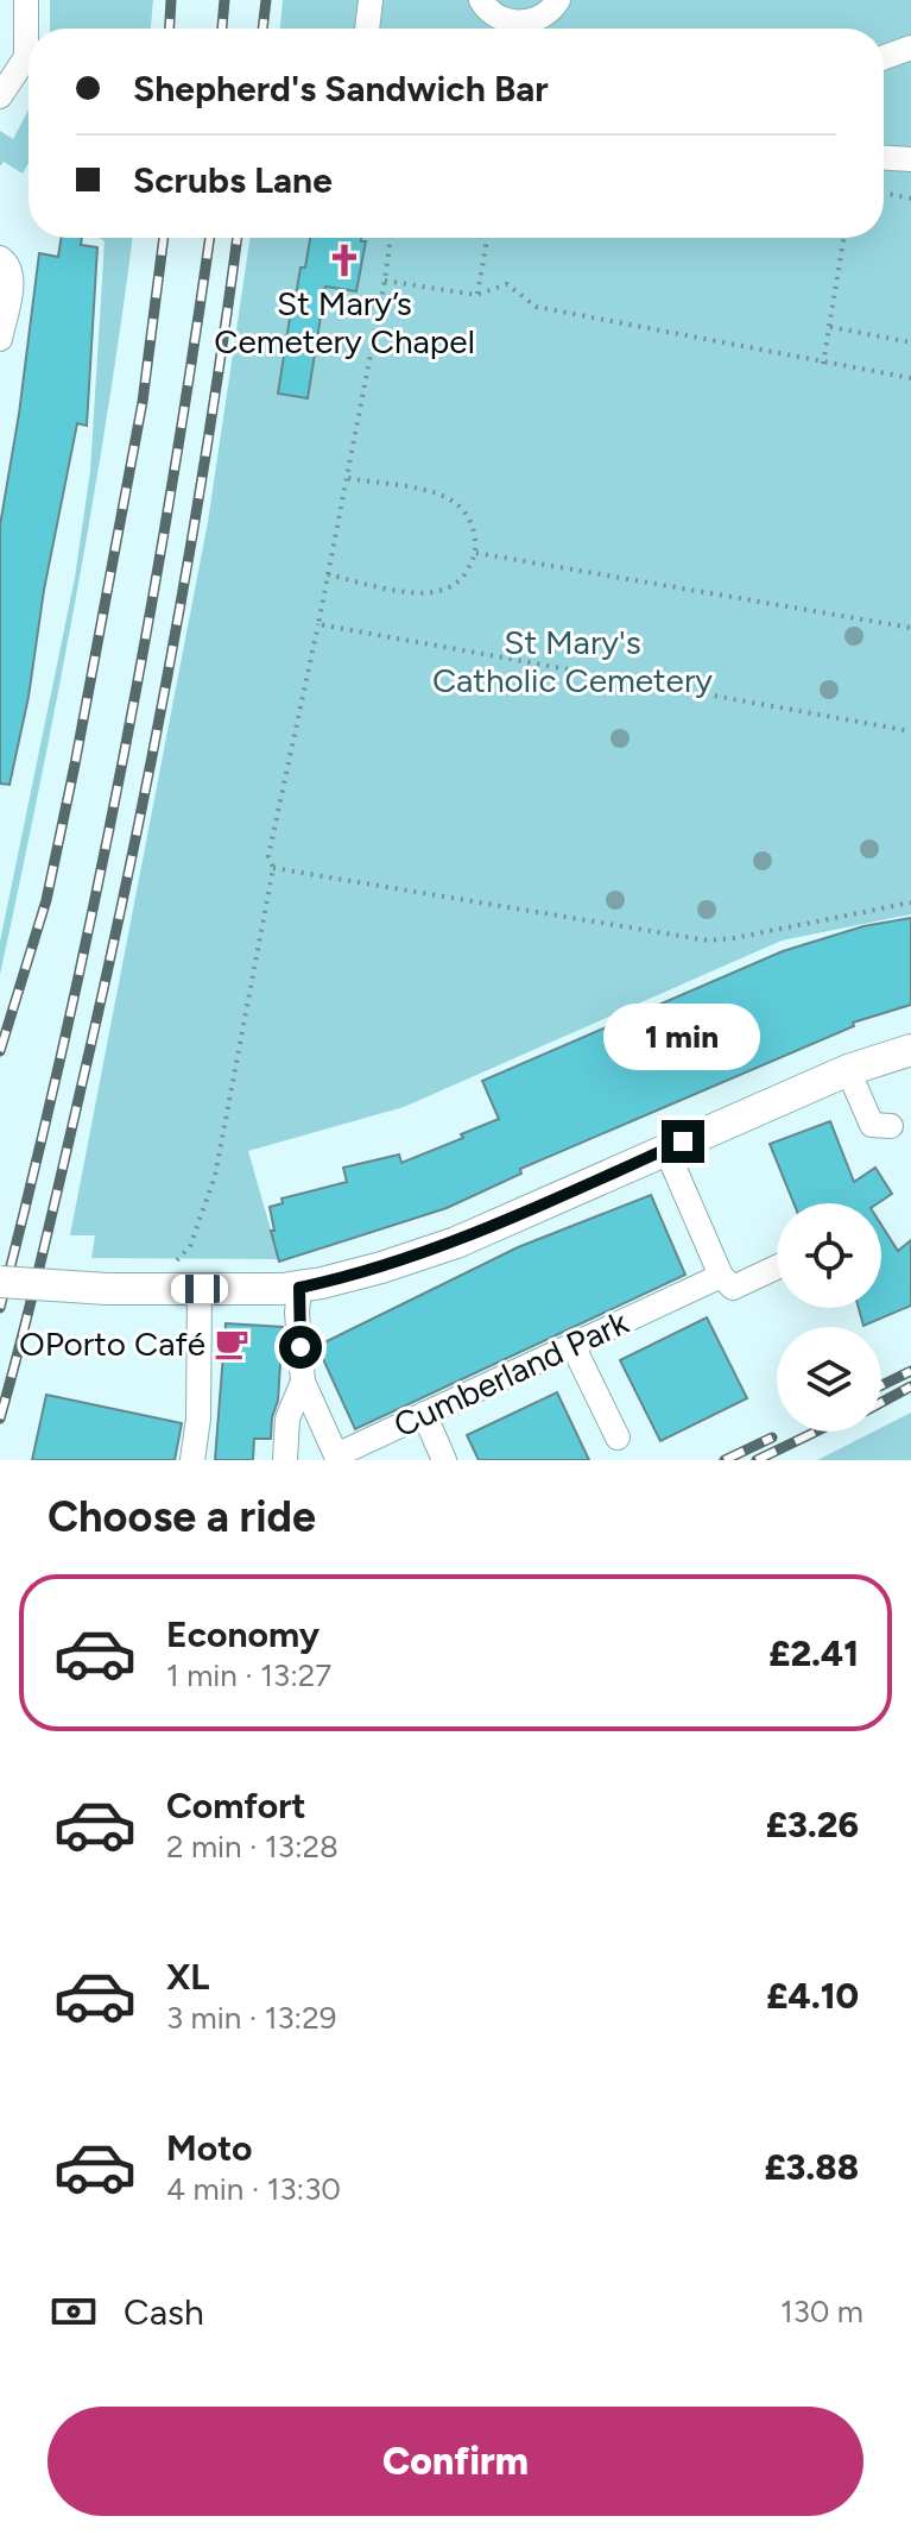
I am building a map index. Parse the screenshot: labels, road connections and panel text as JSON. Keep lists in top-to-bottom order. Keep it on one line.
{"streets":{"street":["Cumberland Park"]},"parks":["St Mary's Catholic Cemetery"],"places":{"church":["St Mary’s Cemetery Chapel"],"cafe":["OPorto Café"]},"page":{"banner":["Shepherd's Sandwich Bar","Scrubs Lane"],"bubble":"1 min","heading":"Choose a ride","list":[{"name":"Economy","note":"1 min · 13:27","value":"£2.41"},{"name":"Comfort","note":"2 min · 13:28","value":"£3.26"},{"name":"XL","note":"3 min · 13:29","value":"£4.10"},{"name":"Moto","note":"4 min · 13:30","value":"£3.88"}],"pay":["Cash","130 m"],"buttons":"Confirm"}}
